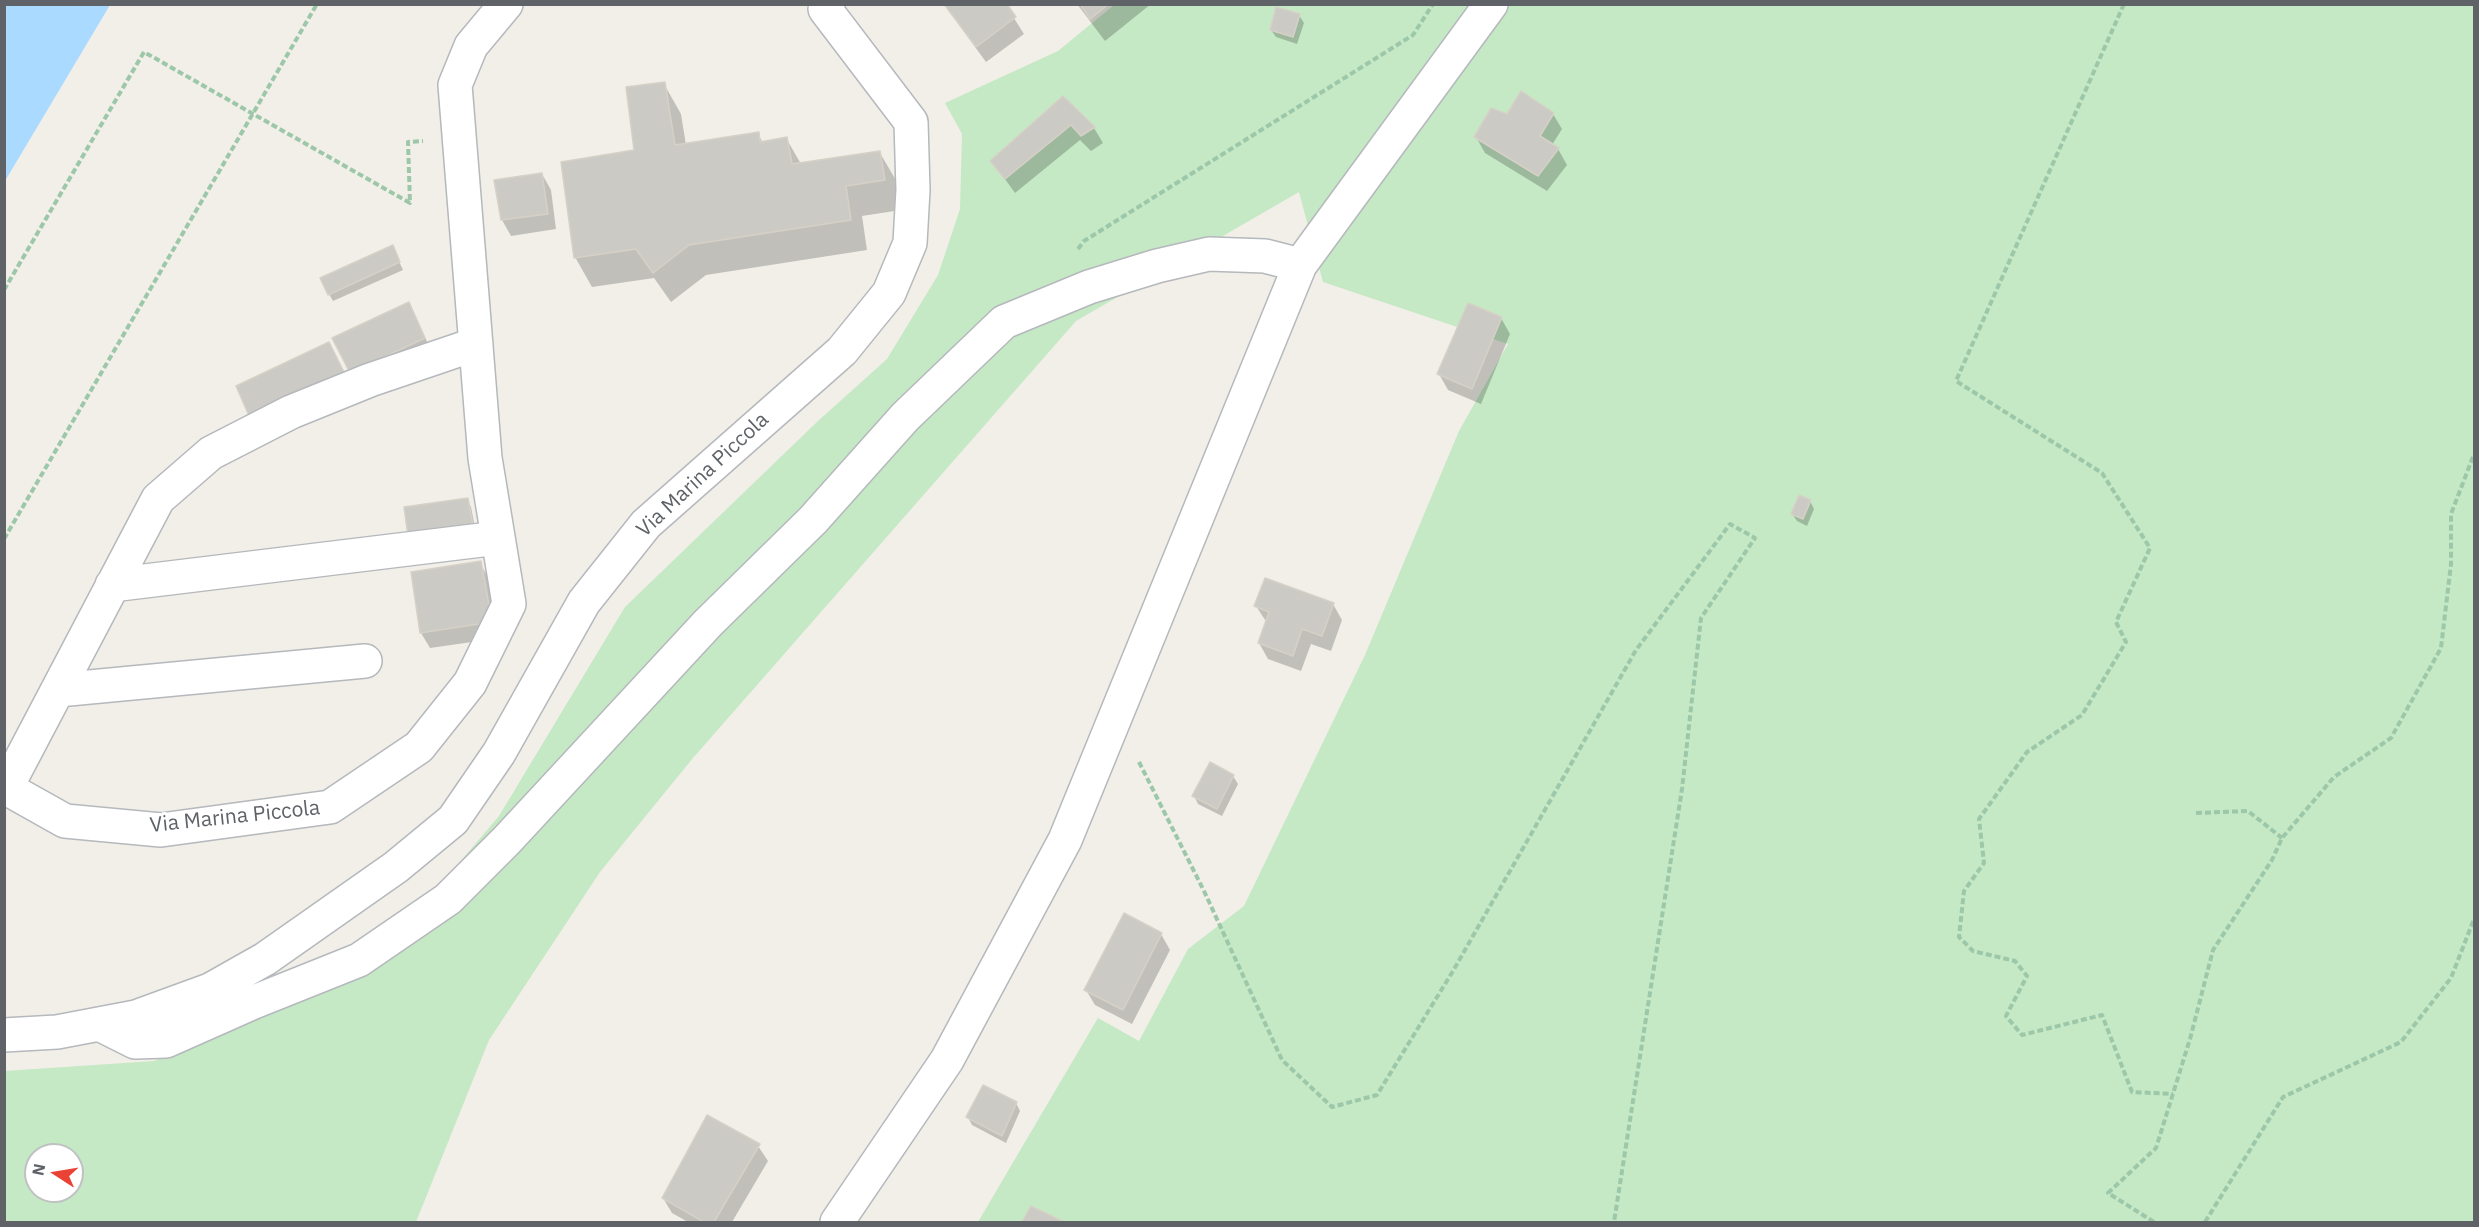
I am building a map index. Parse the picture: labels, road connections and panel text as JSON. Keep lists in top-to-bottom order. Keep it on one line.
{"streets":{"lane":["Via Marina Piccola"]},"north":"left"}
